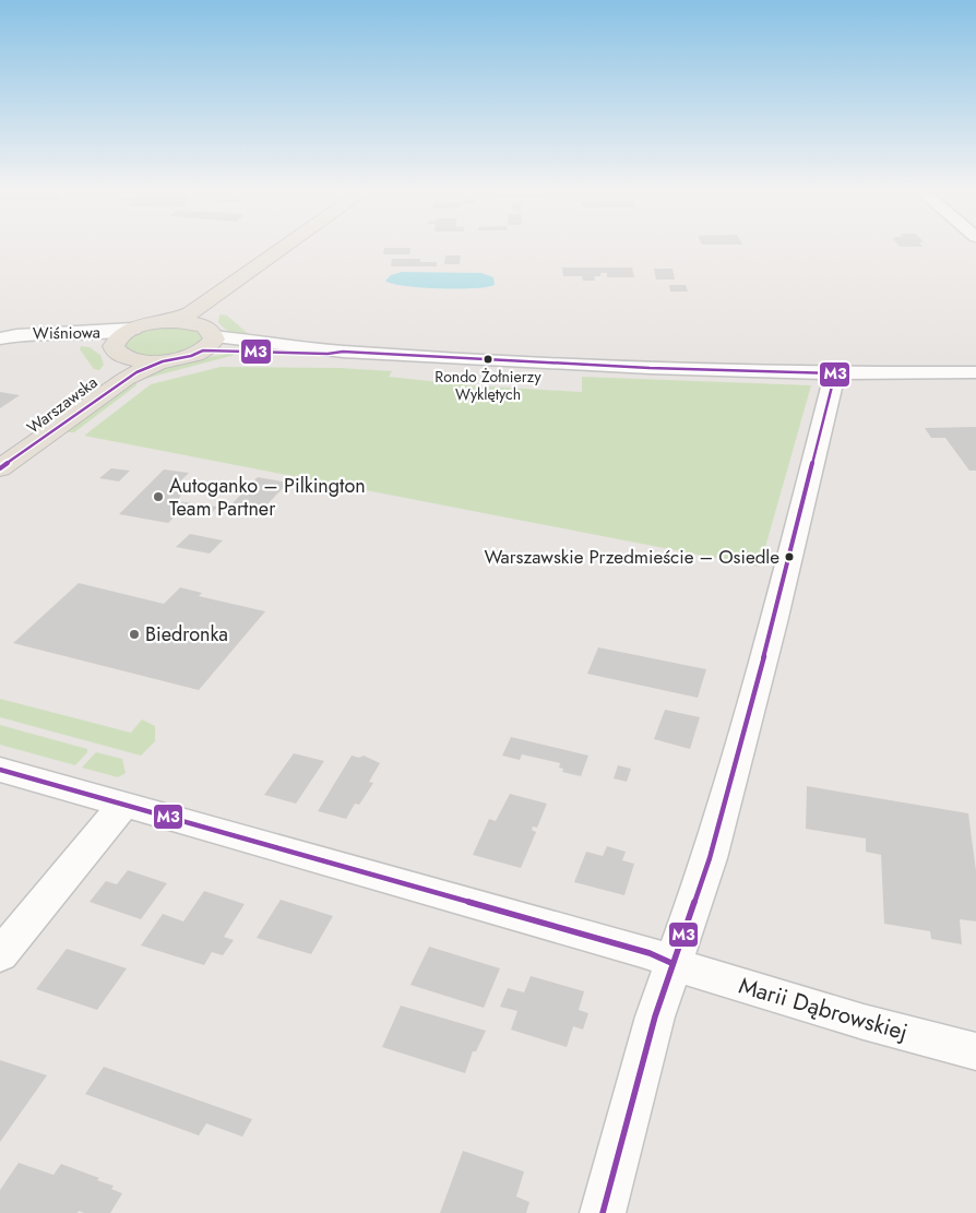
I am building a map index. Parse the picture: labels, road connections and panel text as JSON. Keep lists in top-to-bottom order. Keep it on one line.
{"streets":{"main road":["Warszawska"],"street":["Wiśniowa","Marii Dąbrowskiej"]},"crossings":[["Wiśniowa","Warszawska"]],"places":["Rondo Żołnierzy Wyklętych","Autoganko – Pilkington Team Partner","Warszawskie Przedmieście – Osiedle","Biedronka"],"lines":["transit line M3"]}
